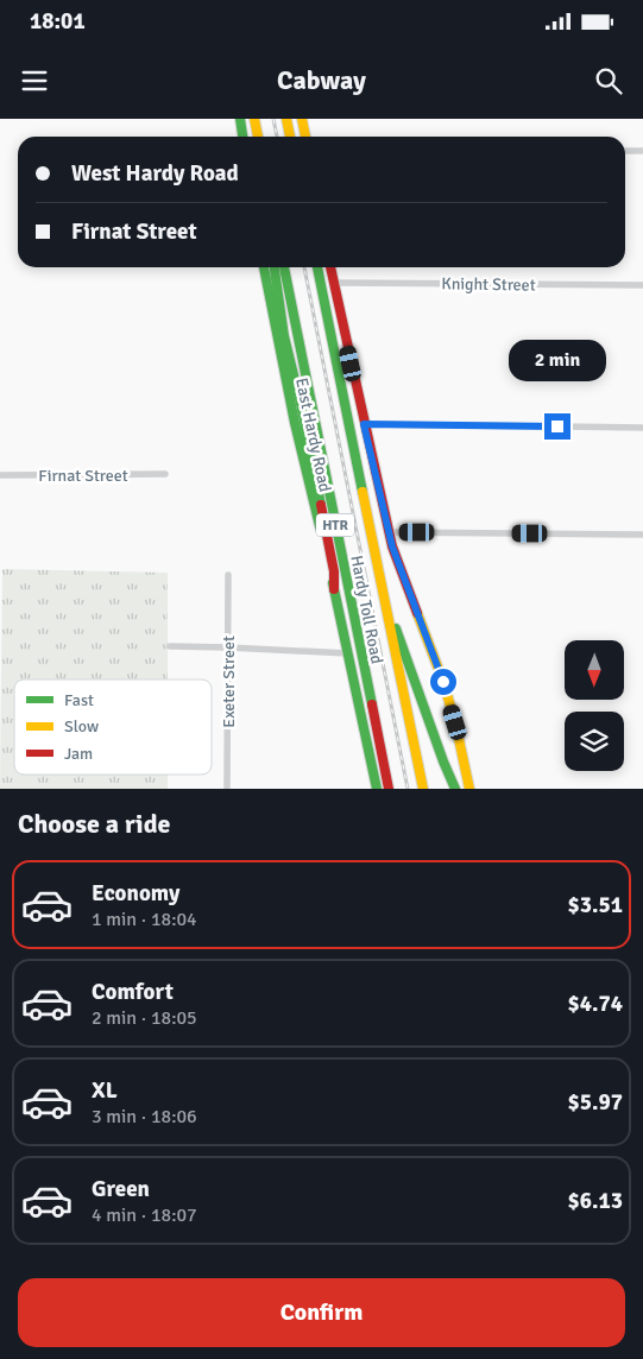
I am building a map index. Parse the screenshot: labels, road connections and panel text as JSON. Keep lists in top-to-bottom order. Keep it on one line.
{"streets":{"main road":["East Hardy Road","HTR","Hardy Toll Road"],"street":["Knight Street","Firnat Street","Exeter Street"]},"legend":["Fast","Slow","Jam"],"north":"bottom","page":{"status":"18:01","header":"Cabway","banner":["West Hardy Road","Firnat Street"],"bubble":"2 min","heading":"Choose a ride","list":[{"name":"Economy","note":"1 min · 18:04","value":"$3.51"},{"name":"Comfort","note":"2 min · 18:05","value":"$4.74"},{"name":"XL","note":"3 min · 18:06","value":"$5.97"},{"name":"Green","note":"4 min · 18:07","value":"$6.13"}],"buttons":"Confirm"}}
